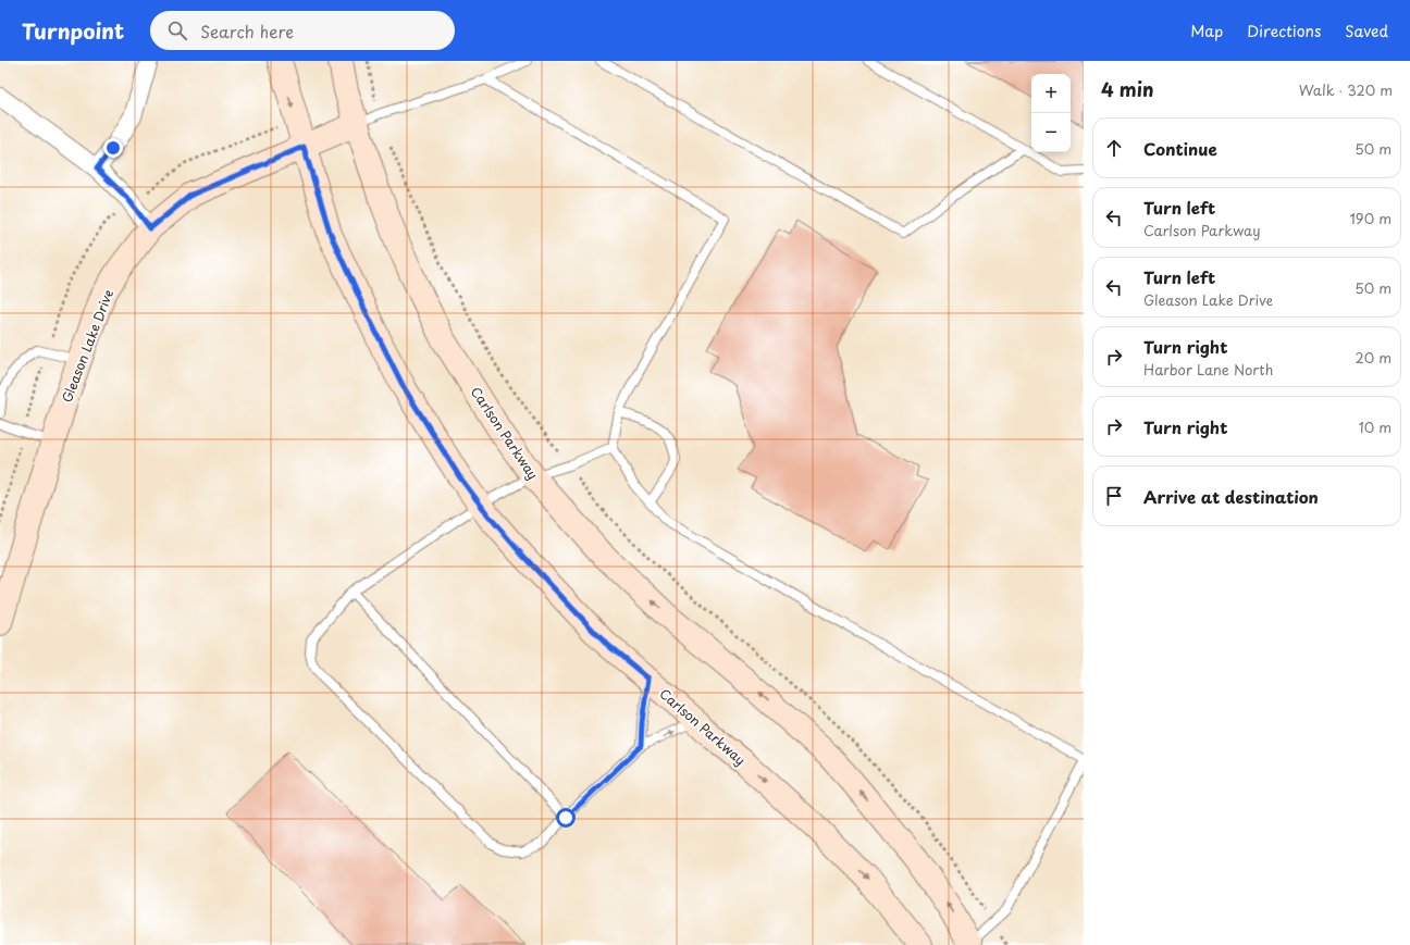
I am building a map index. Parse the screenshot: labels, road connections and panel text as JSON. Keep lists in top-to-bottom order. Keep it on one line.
{"streets":{"main road":["Gleason Lake Drive","Carlson Parkway"]},"crossings":[["Gleason Lake Drive","Carlson Parkway"]],"page":{"header":"Turnpoint","search":"Search here","nav":["Map","Directions","Saved"],"heading":["4 min","Walk · 320 m"],"map_buttons":["+","−"],"list":[["Continue","50 m"],["Turn left","Carlson Parkway","190 m"],["Turn left","Gleason Lake Drive","50 m"],["Turn right","Harbor Lane North","20 m"],["Turn right","10 m"],"Arrive at destination"]}}
